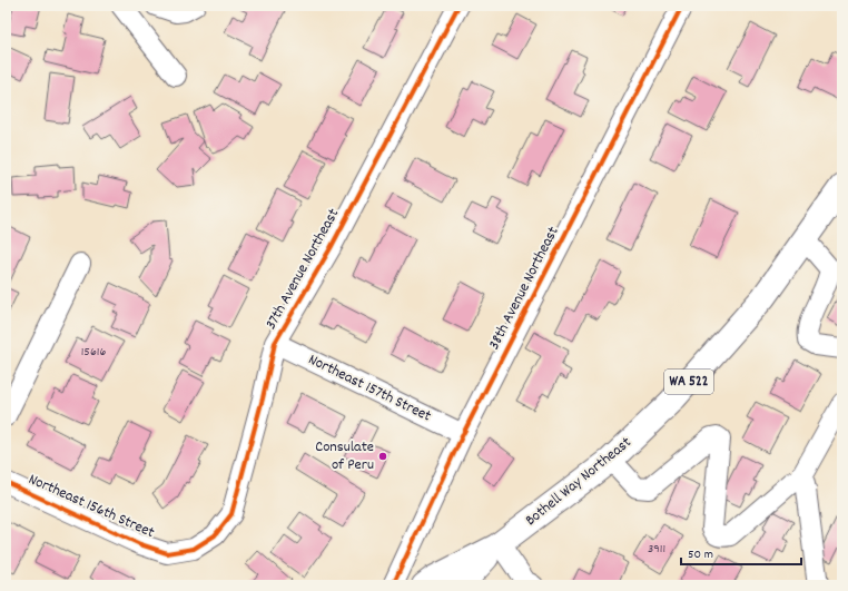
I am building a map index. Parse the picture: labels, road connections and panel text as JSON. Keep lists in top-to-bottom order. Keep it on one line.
{"streets":{"main road":["WA 522","Bothell Way Northeast"],"street":["37th Avenue Northeast","38th Avenue Northeast","Northeast 157th Street","Northeast 156th Street"]},"crossings":[["37th Avenue Northeast","Northeast 157th Street"],["37th Avenue Northeast","Northeast 156th Street"],["38th Avenue Northeast","Northeast 157th Street"]],"places":["Consulate of Peru"],"house_numbers":["15616","3911"],"scale_bar":"50 m"}
